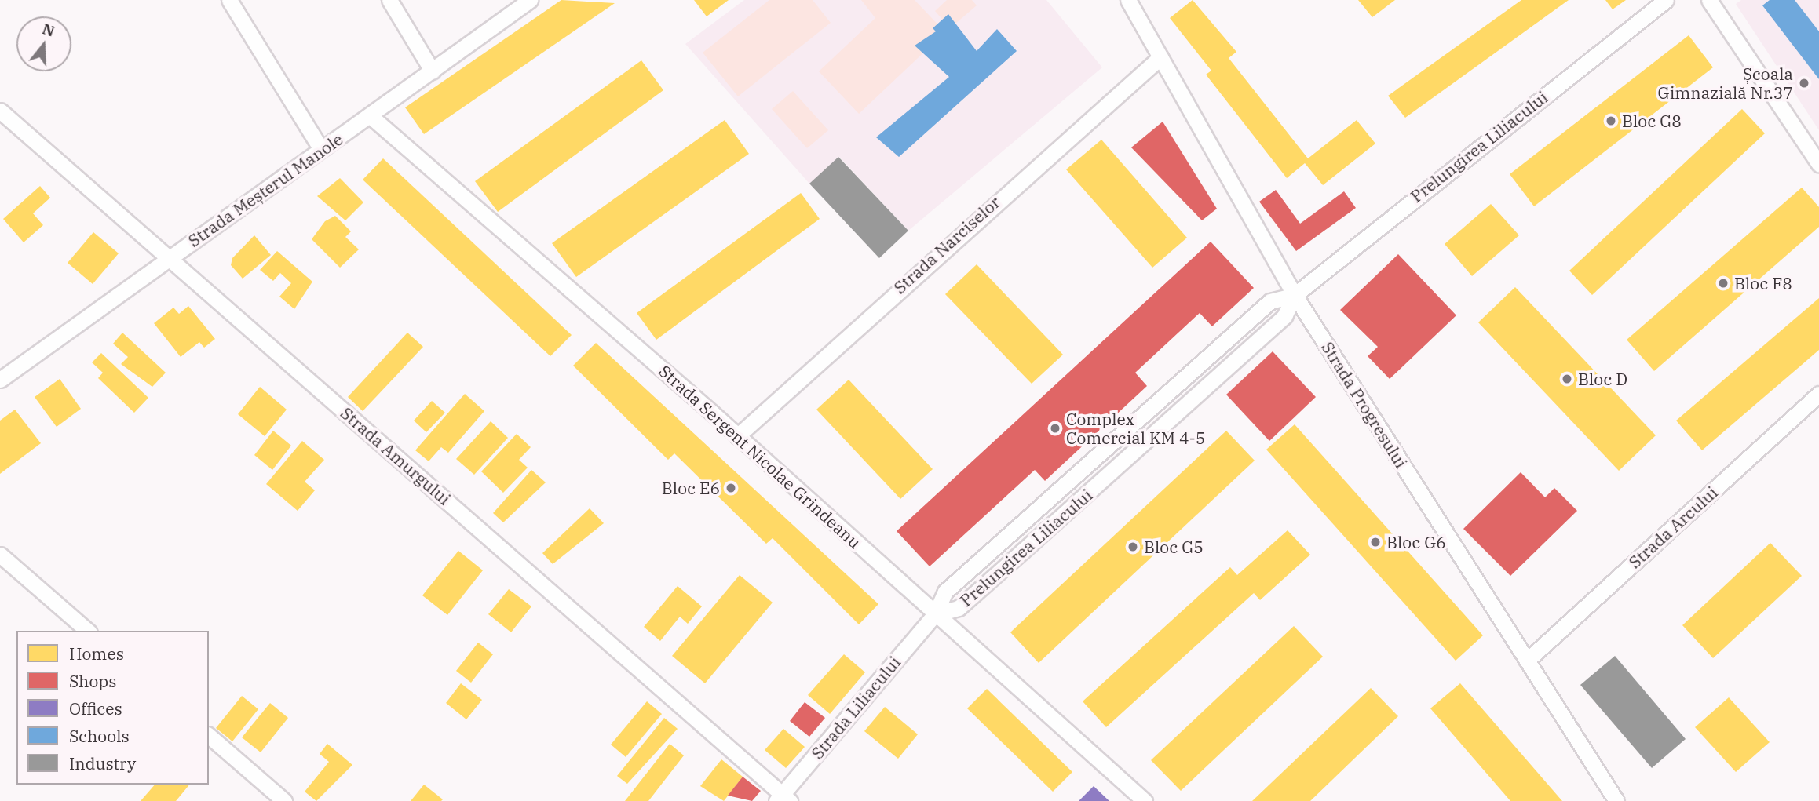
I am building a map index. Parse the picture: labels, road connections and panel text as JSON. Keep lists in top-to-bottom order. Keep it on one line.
{"streets":{"street":["Prelungirea Liliacului","Strada Meșterul Manole","Strada Narciselor","Strada Progresului","Strada Amurgului","Strada Sergent Nicolae Grindeanu","Strada Arcului","Strada Liliacului"]},"crossings":[["Prelungirea Liliacului","Strada Progresului"],["Prelungirea Liliacului","Strada Sergent Nicolae Grindeanu"],["Prelungirea Liliacului","Strada Liliacului"],["Strada Meșterul Manole","Strada Amurgului"],["Strada Meșterul Manole","Strada Sergent Nicolae Grindeanu"],["Strada Narciselor","Strada Progresului"],["Strada Narciselor","Strada Sergent Nicolae Grindeanu"],["Strada Progresului","Strada Arcului"],["Strada Amurgului","Strada Liliacului"],["Strada Sergent Nicolae Grindeanu","Strada Liliacului"]],"places":["Școala Gimnazială Nr.37","Bloc G8","Bloc F8","Bloc D","Complex Comercial KM 4-5","Bloc E6","Bloc G6","Bloc G5"],"legend":["Homes","Shops","Offices","Schools","Industry"],"north":"top"}
